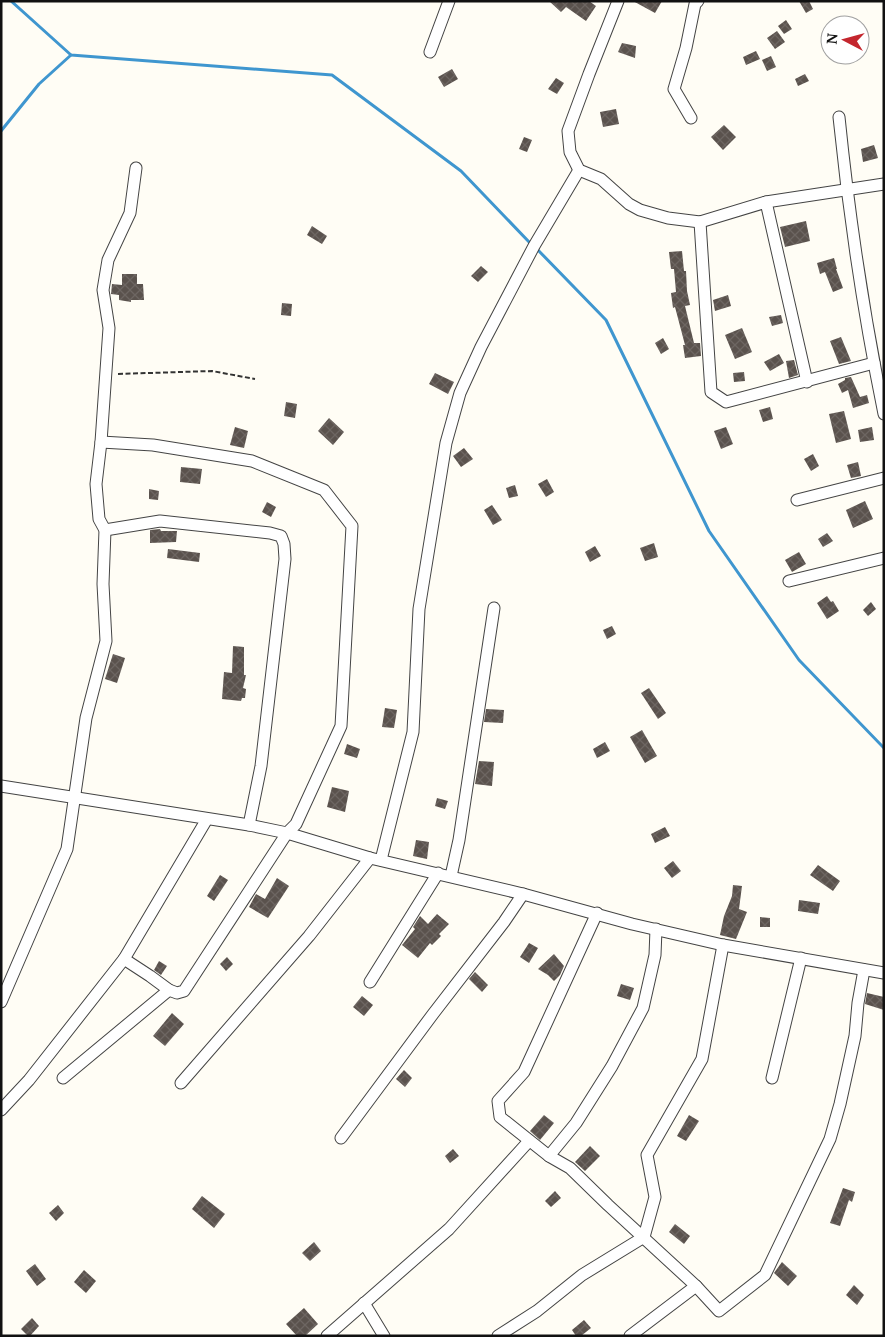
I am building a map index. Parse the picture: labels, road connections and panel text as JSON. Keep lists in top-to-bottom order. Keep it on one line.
{"north":"left"}
